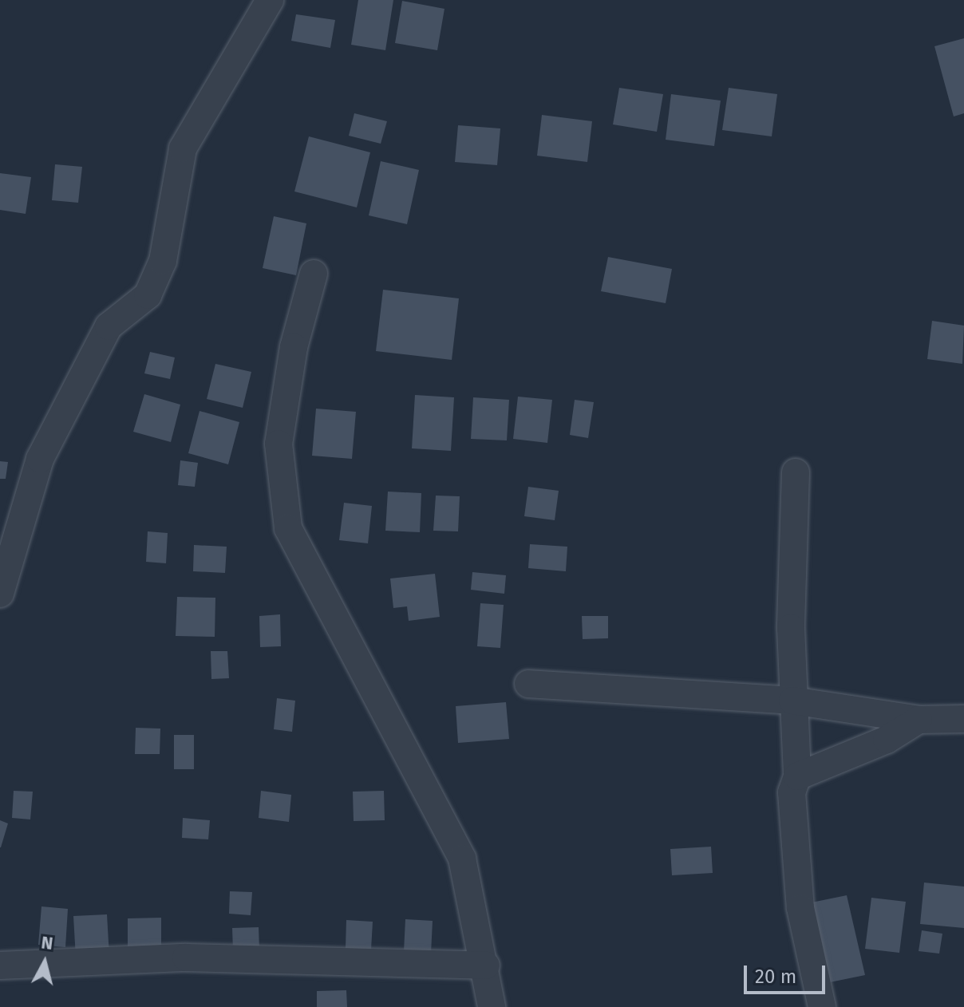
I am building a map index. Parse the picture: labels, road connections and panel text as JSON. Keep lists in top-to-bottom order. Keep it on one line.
{"scale_bar":"20 m","north":"top"}
